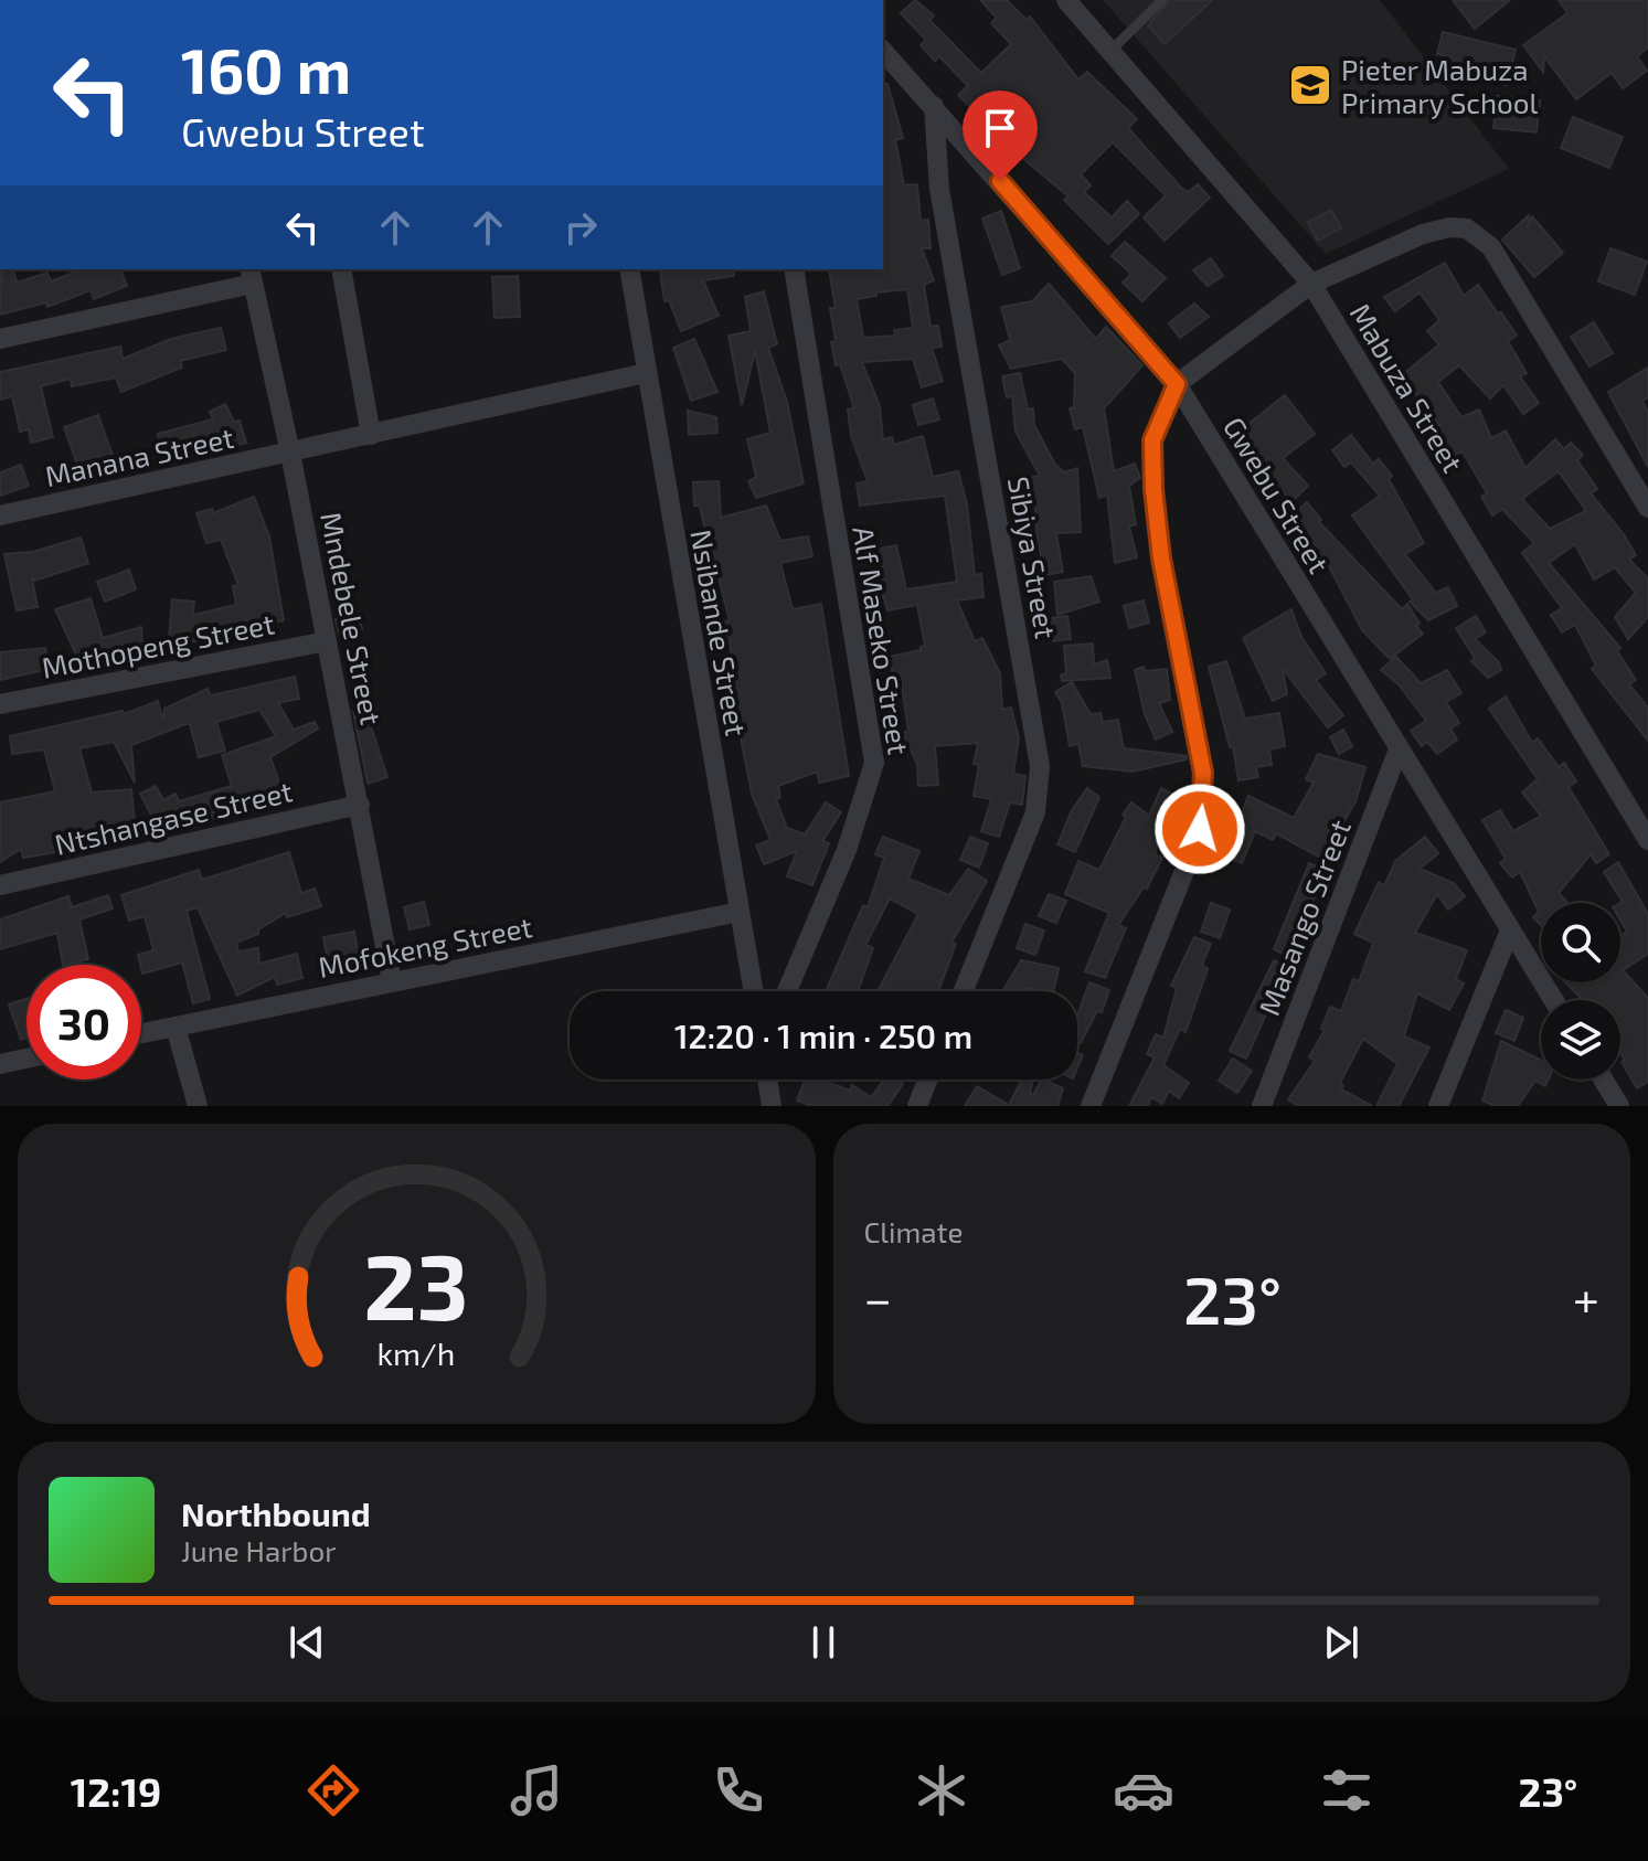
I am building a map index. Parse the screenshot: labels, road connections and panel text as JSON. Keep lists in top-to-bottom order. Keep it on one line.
{"streets":{"street":["Mabuza Street","Manana Street","Gwebu Street","Sibiya Street","Mndebele Street","Nsibande Street","Alf Maseko Street","Mothopeng Street","Ntshangase Street","Masango Street","Mofokeng Street"]},"crossings":[["Manana Street","Mndebele Street"],["Manana Street","Nsibande Street"],["Gwebu Street","Sibiya Street"],["Gwebu Street","Masango Street"],["Mndebele Street","Mothopeng Street"],["Mndebele Street","Ntshangase Street"],["Mndebele Street","Mofokeng Street"],["Nsibande Street","Mofokeng Street"]],"places":{"school or university":["Pieter Mabuza Primary School"]},"page":{"turn":["160 m","Gwebu Street"],"limit":"30","trip":"12:20 · 1 min · 250 m","tile":"Climate","heat":["−","23°","+"],"song":["Northbound","June Harbor"],"tabs":["12:19","23°"],"gauge":["23","km/h"]}}
